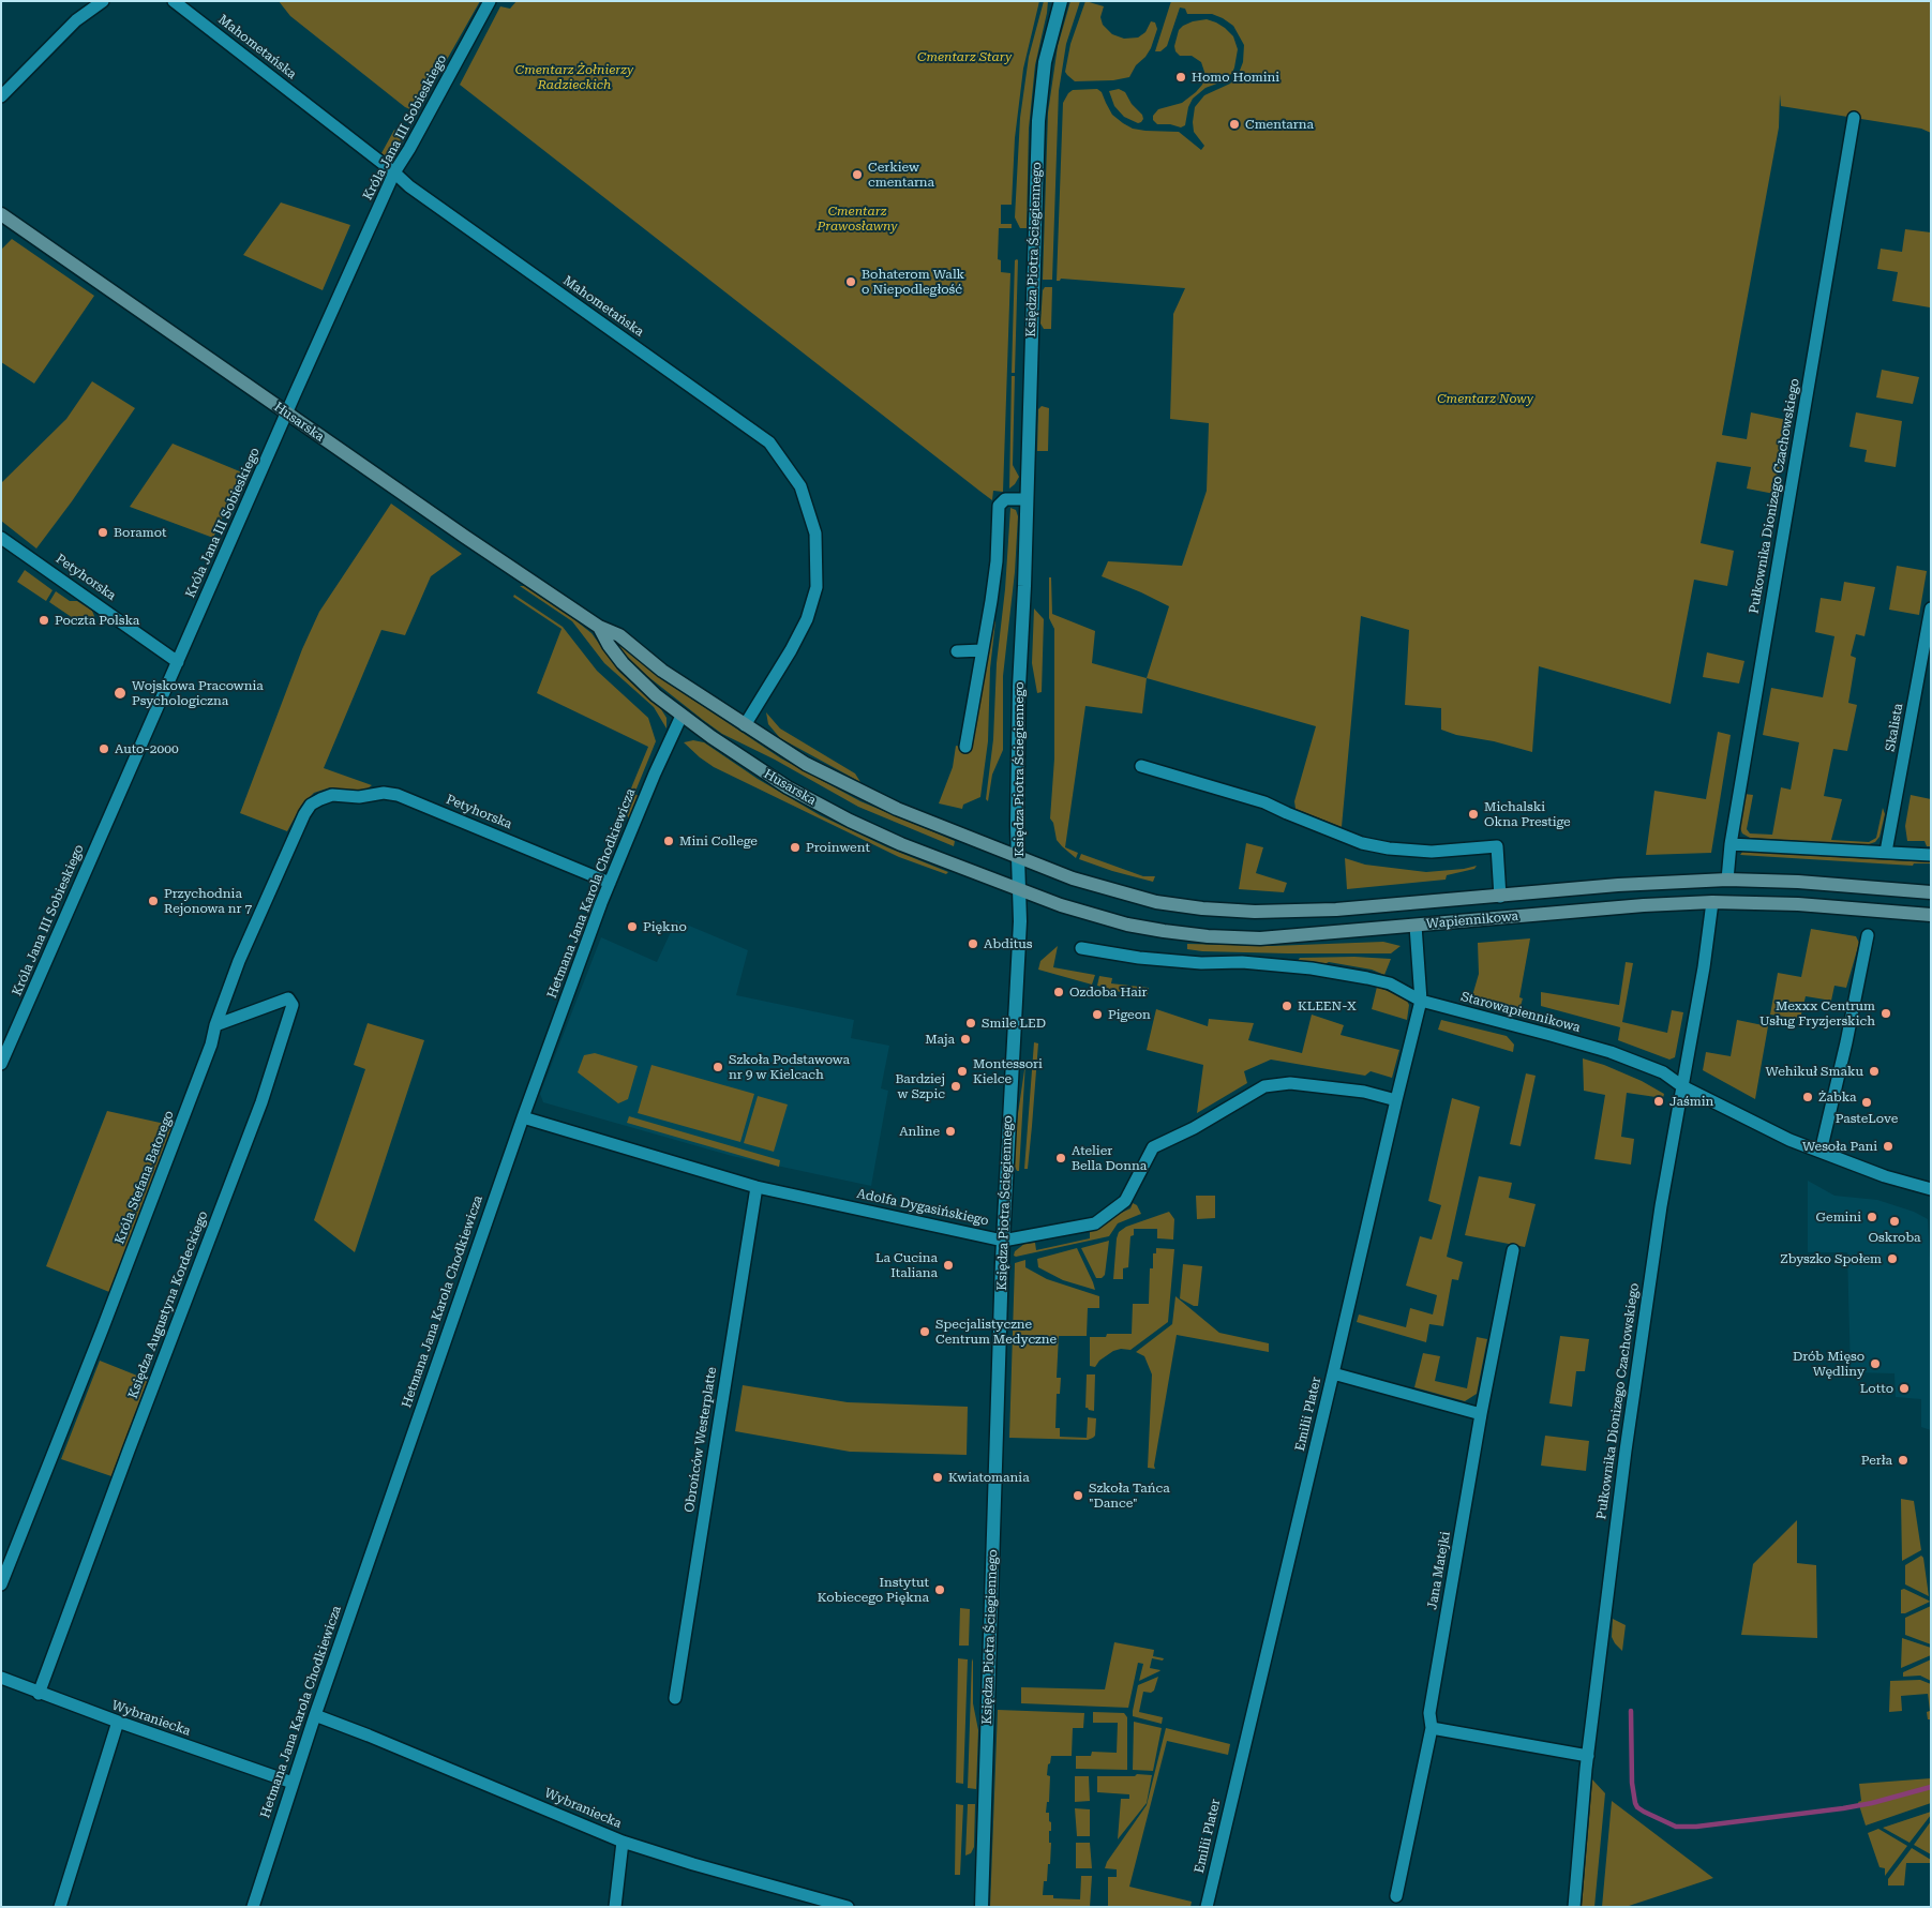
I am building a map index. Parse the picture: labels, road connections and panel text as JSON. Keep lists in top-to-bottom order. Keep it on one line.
{"streets":{"main road":["Husarska","Wapiennikowa"],"street":["Mahometańska","Króla Jana III Sobieskiego","Księdza Piotra Ściegiennego","Pułkownika Dionizego Czachowskiego","Petyhorska","Skalista","Hetmana Jana Karola Chodkiewicza","Starowapiennikowa","Króla Stefana Batorego","Adolfa Dygasińskiego","Księdza Augustyna Kordeckiego","Emilii Plater","Obrońców Westerplatte","Jana Matejki","Wybraniecka"]},"crossings":[["Mahometańska","Króla Jana III Sobieskiego"],["Mahometańska","Husarska"],["Króla Jana III Sobieskiego","Husarska"],["Króla Jana III Sobieskiego","Petyhorska"],["Księdza Piotra Ściegiennego","Husarska"],["Księdza Piotra Ściegiennego","Wapiennikowa"],["Księdza Piotra Ściegiennego","Adolfa Dygasińskiego"],["Husarska","Hetmana Jana Karola Chodkiewicza"],["Husarska","Wapiennikowa"],["Pułkownika Dionizego Czachowskiego","Wapiennikowa"],["Pułkownika Dionizego Czachowskiego","Starowapiennikowa"],["Petyhorska","Hetmana Jana Karola Chodkiewicza"],["Petyhorska","Króla Stefana Batorego"],["Hetmana Jana Karola Chodkiewicza","Adolfa Dygasińskiego"],["Hetmana Jana Karola Chodkiewicza","Wybraniecka"],["Wapiennikowa","Emilii Plater"],["Starowapiennikowa","Emilii Plater"],["Króla Stefana Batorego","Księdza Augustyna Kordeckiego"],["Adolfa Dygasińskiego","Emilii Plater"],["Adolfa Dygasińskiego","Obrońców Westerplatte"],["Księdza Augustyna Kordeckiego","Wybraniecka"]],"parks":["Cmentarz Stary","Cmentarz Żołnierzy Radzieckich","Cmentarz Prawosławny","Cmentarz Nowy"],"places":["Homo Homini","Cmentarna","Cerkiew cmentarna","Bohaterom Walk o Niepodległość","Boramot","Poczta Polska","Wojskowa Pracownia Psychologiczna","Auto-2000","Michalski Okna Prestige","Mini College","Proinwent","Przychodnia Rejonowa nr 7","Piękno","Abditus","Ozdoba Hair","KLEEN-X","Mexxx Centrum Usług Fryzjerskich","Pigeon","Smile LED","Maja","Szkoła Podstawowa nr 9 w Kielcach","Montessori Kielce","Wehikuł Smaku","Bardziej w Szpic","Żabka","Jaśmin","PasteLove","Anline","Wesoła Pani","Atelier Bella Donna","Gemini","Oskroba","Zbyszko Społem","La Cucina Italiana","Specjalistyczne Centrum Medyczne","Drób Mięso Wędliny","Lotto","Perła","Kwiatomania","Szkoła Tańca \"Dance\"","Instytut Kobiecego Piękna"]}
